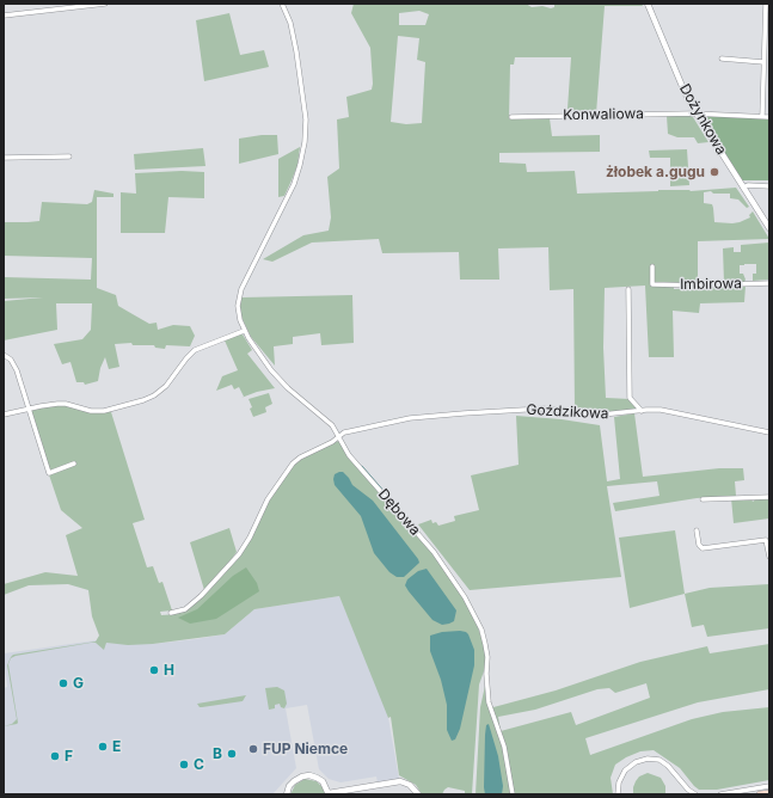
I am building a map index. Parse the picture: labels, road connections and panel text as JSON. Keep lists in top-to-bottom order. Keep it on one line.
{"streets":{"street":["Konwaliowa","Dożynkowa","Imbirowa","Goździkowa","Dębowa"]},"crossings":[["Konwaliowa","Dożynkowa"],["Goździkowa","Dębowa"]],"places":["żłobek a.gugu","H","G","E","FUP Niemce","B","F","C"]}
